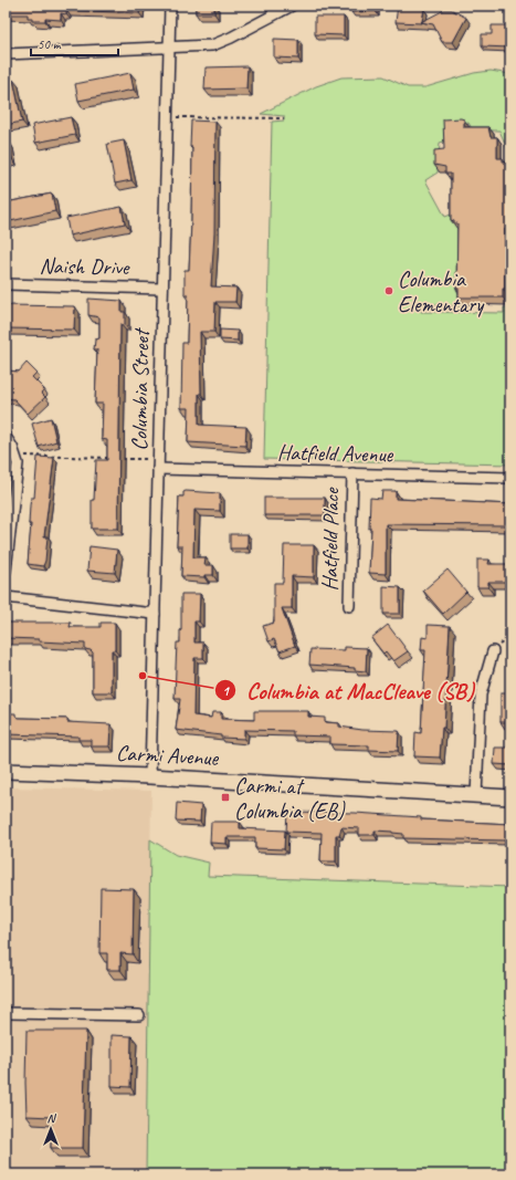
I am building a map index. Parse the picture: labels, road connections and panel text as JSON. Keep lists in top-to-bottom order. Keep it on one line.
{"streets":{"street":["Naish Drive","Columbia Street","Hatfield Avenue","Hatfield Place","Carmi Avenue"]},"crossings":[["Naish Drive","Columbia Street"],["Columbia Street","Hatfield Avenue"],["Columbia Street","Carmi Avenue"],["Hatfield Avenue","Hatfield Place"]],"places":{"other":["Columbia Elementary","Columbia at MacCleave (SB)"],"transit":["Carmi at Columbia (EB)"]},"scale_bar":"50 m","north":"top"}
